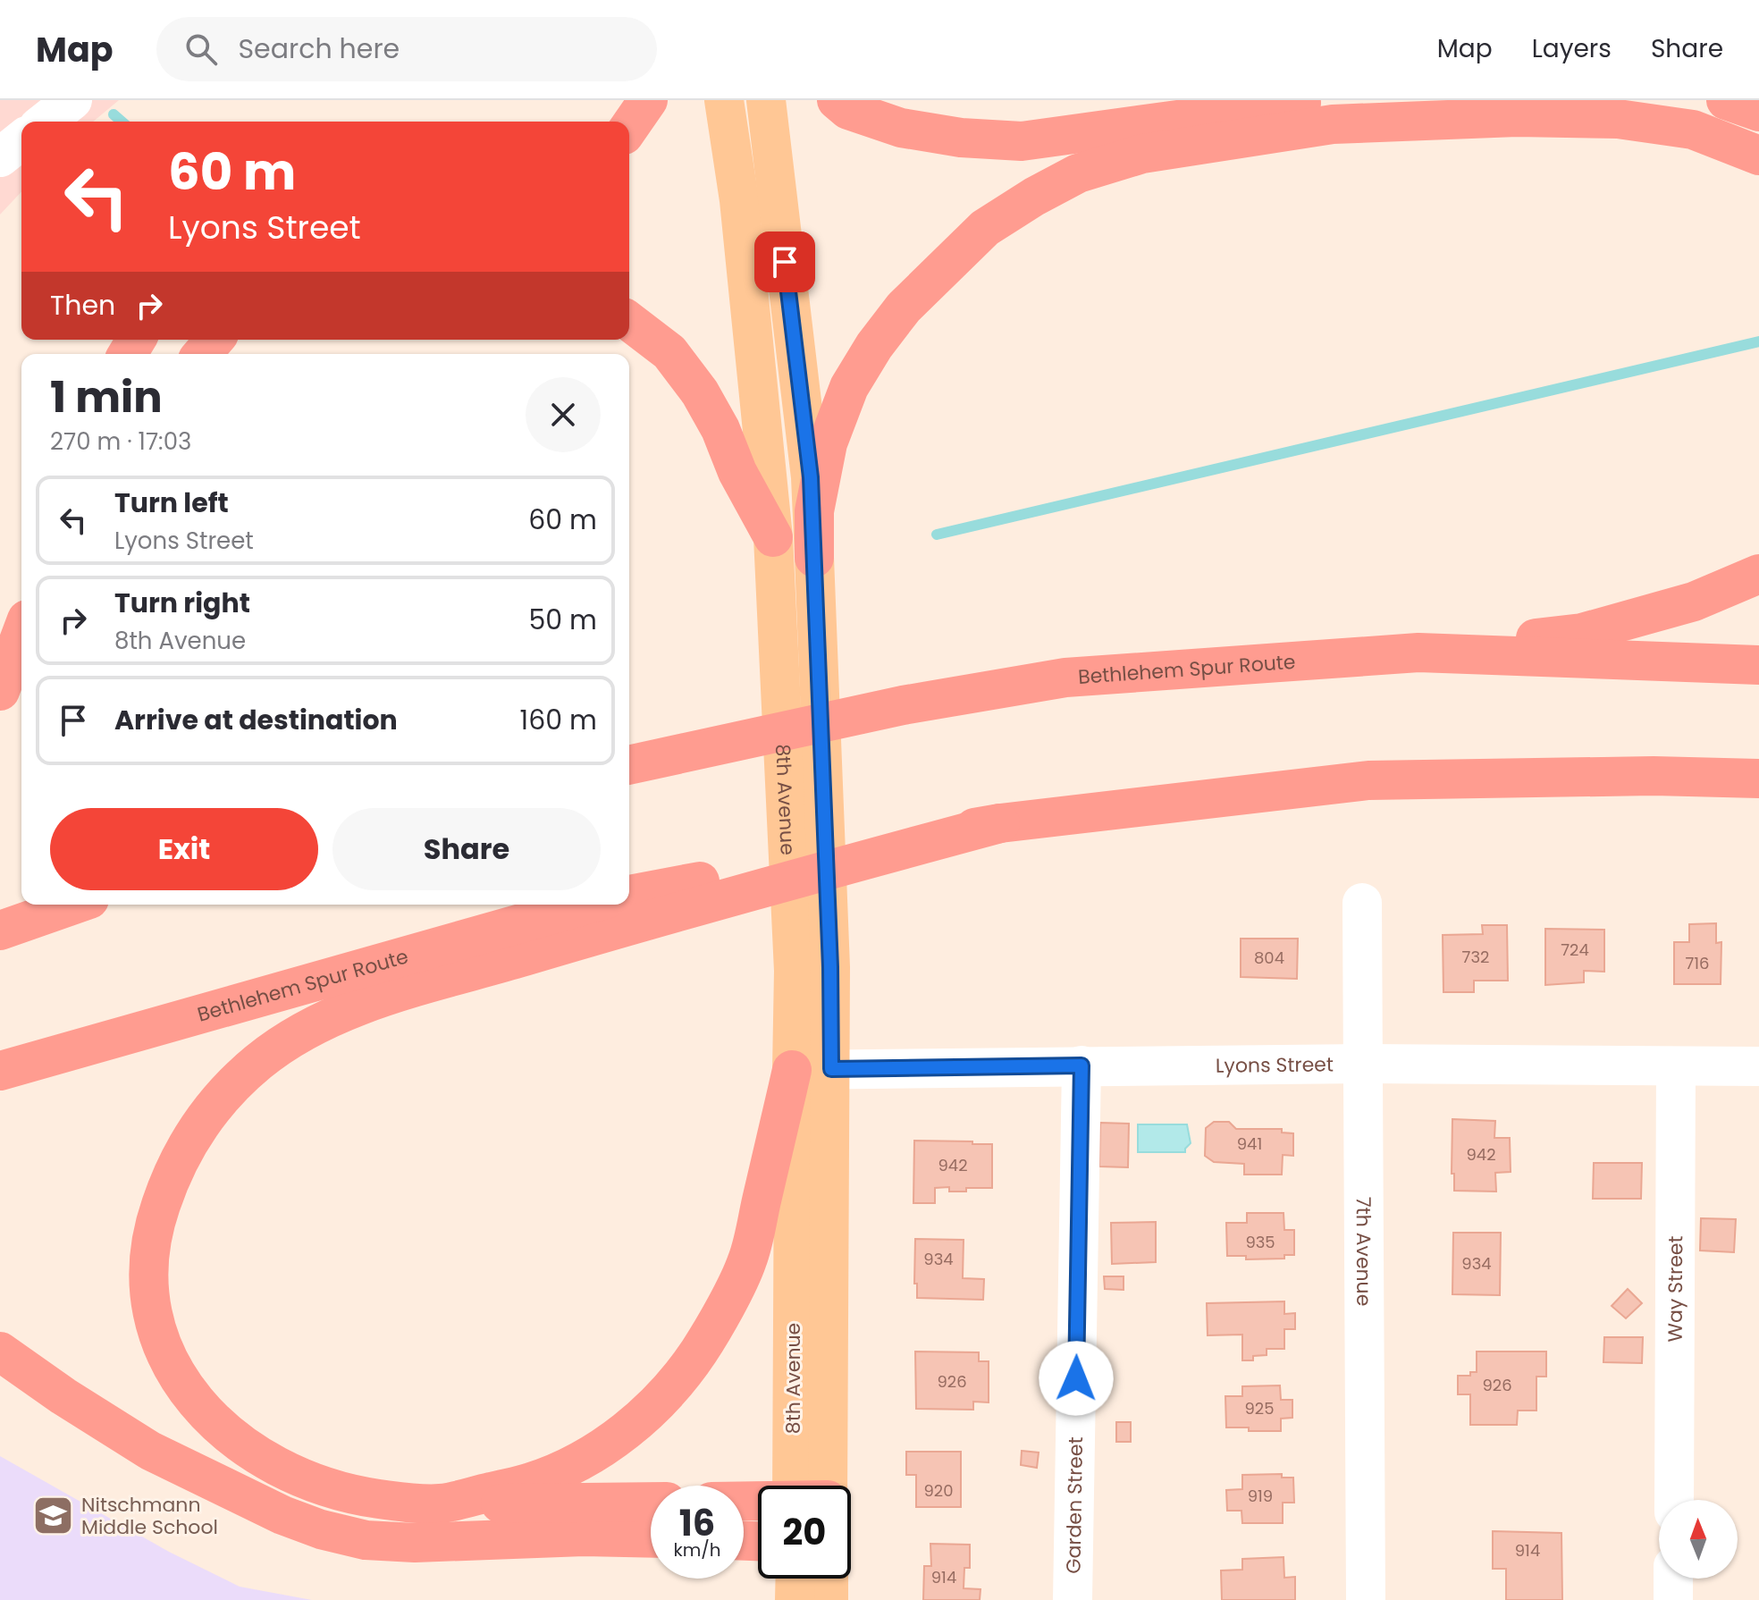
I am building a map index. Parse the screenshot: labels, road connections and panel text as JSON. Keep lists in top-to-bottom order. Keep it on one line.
{"streets":{"highway":["Bethlehem Spur Route"],"main road":["8th Avenue"],"street":["Lyons Street","7th Avenue","Way Street","Garden Street"]},"crossings":[["8th Avenue","Lyons Street"],["Lyons Street","7th Avenue"],["Lyons Street","Way Street"],["Lyons Street","Garden Street"]],"places":{"school or university":["Nitschmann Middle School"]},"house_numbers":["724","732","804","716","941","942","942","935","934","934","926","926","925","920","919","914","914"],"north":"top","page":{"header":"Map","search":"Search here","nav":["Map","Layers","Share"],"turn":["60 m","Lyons Street"],"then":"Then","heading":["1 min","270 m · 17:03"],"list":[{"name":"Turn left","note":"Lyons Street","value":"60 m"},{"name":"Turn right","note":"8th Avenue","value":"50 m"},{"name":"Arrive at destination","value":"160 m"}],"buttons":["Exit","Share"],"speed":"16 km/h","limit":"20"}}
